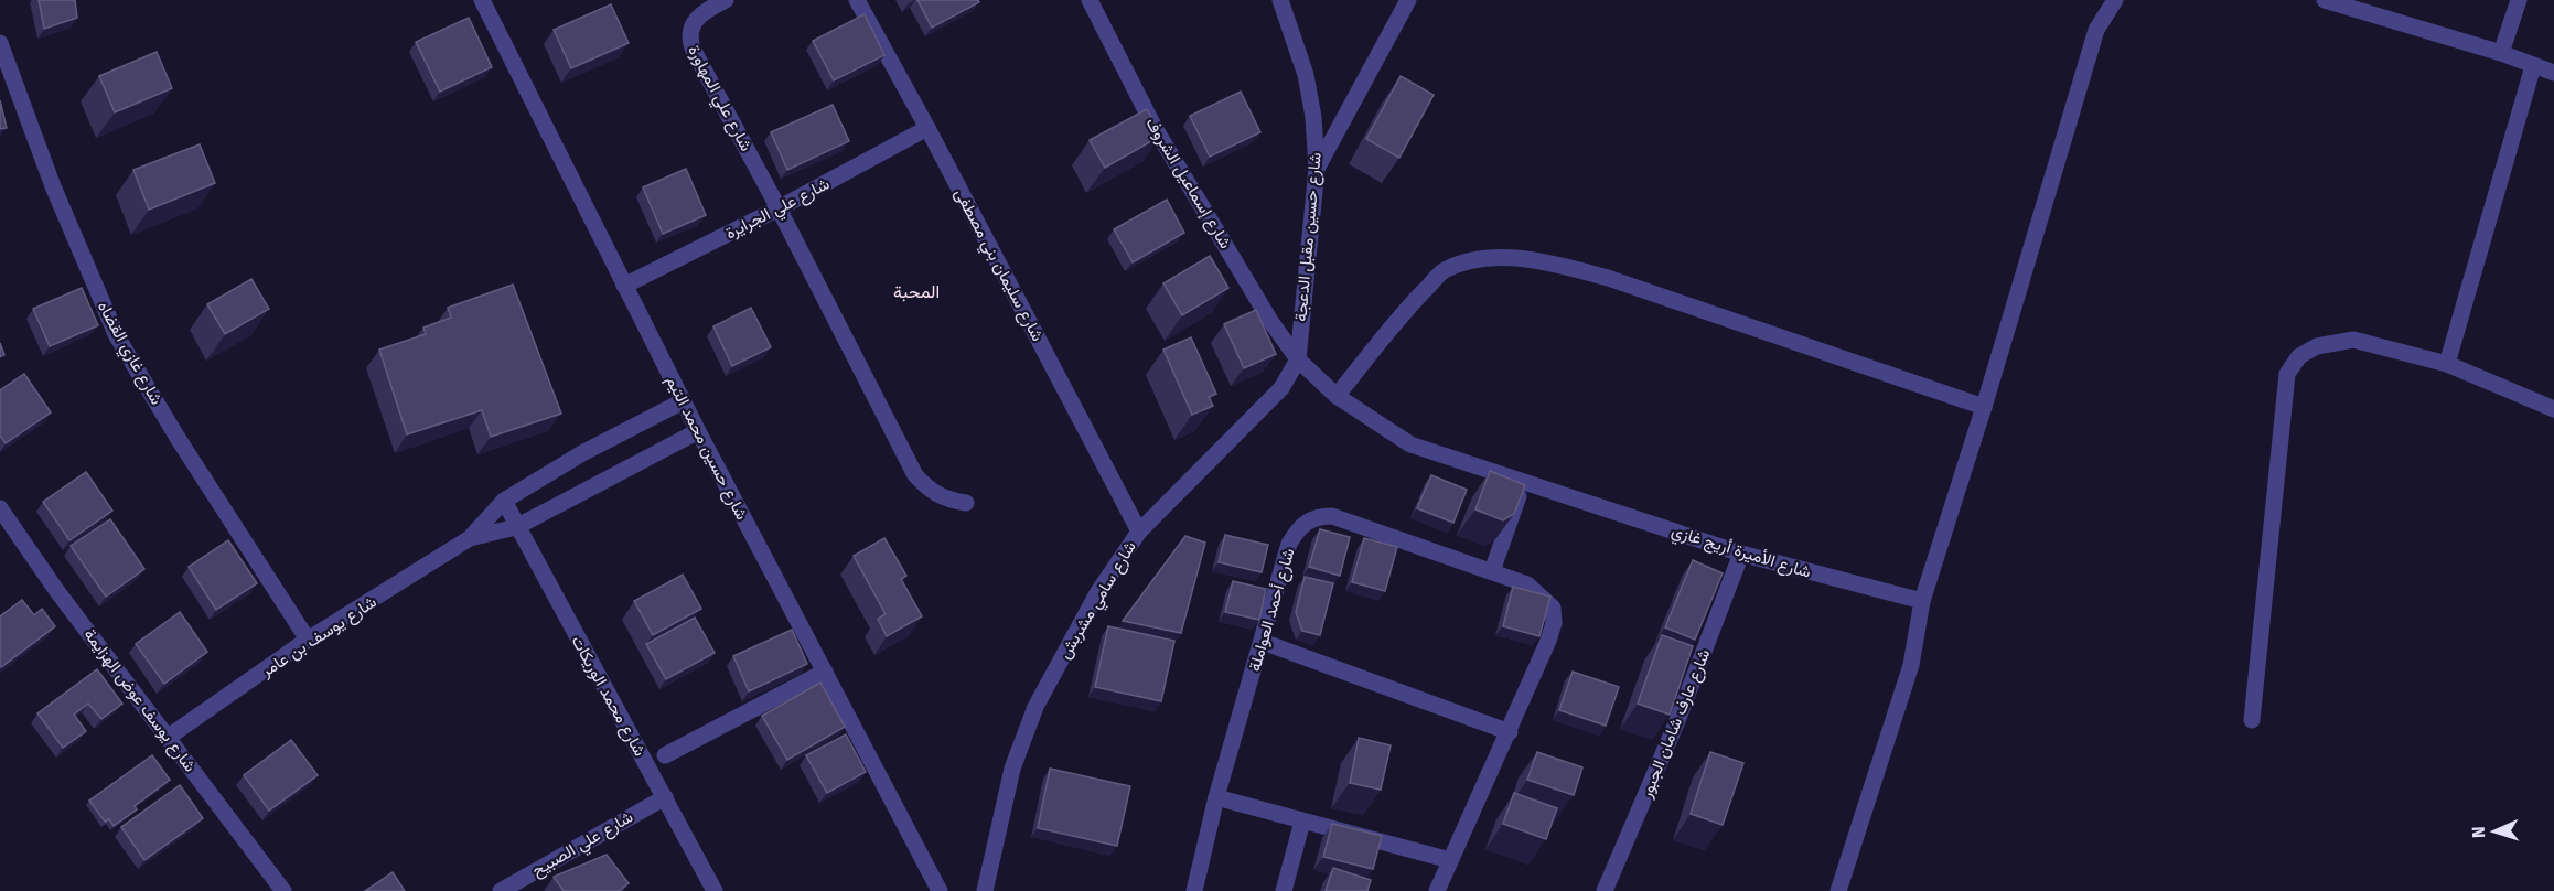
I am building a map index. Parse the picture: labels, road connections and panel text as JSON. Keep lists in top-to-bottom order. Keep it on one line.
{"streets":{"street":["شارع علي المهاورة","شارع إسماعيل الشروف","شارع علي الجرايرة","شارع حسين مقبل الدعجة","شارع سليمان بني مصطفى","شارع غازي القضاه","شارع حسين محمد التيم","شارع الأميرة أريج غازي","شارع سامي مشربش","شارع أحمد العواملة","شارع يوسف بن عامر","شارع محمد الوريكات","شارع يوسف عوض الهزايمة","شارع عارف شامان الجبور","شارع علي الصبيح"]},"crossings":[["شارع علي المهاورة","شارع علي الجرايرة"],["شارع إسماعيل الشروف","شارع حسين مقبل الدعجة"],["شارع إسماعيل الشروف","شارع الأميرة أريج غازي"],["شارع إسماعيل الشروف","شارع سامي مشربش"],["شارع علي الجرايرة","شارع سليمان بني مصطفى"],["شارع علي الجرايرة","شارع حسين محمد التيم"],["شارع حسين مقبل الدعجة","شارع الأميرة أريج غازي"],["شارع حسين مقبل الدعجة","شارع سامي مشربش"],["شارع سليمان بني مصطفى","شارع سامي مشربش"],["شارع غازي القضاه","شارع يوسف بن عامر"],["شارع حسين محمد التيم","شارع يوسف بن عامر"],["شارع الأميرة أريج غازي","شارع سامي مشربش"],["شارع الأميرة أريج غازي","شارع عارف شامان الجبور"],["شارع يوسف بن عامر","شارع محمد الوريكات"],["شارع يوسف بن عامر","شارع يوسف عوض الهزايمة"],["شارع محمد الوريكات","شارع علي الصبيح"]],"districts":["المحبة"],"north":"left"}
